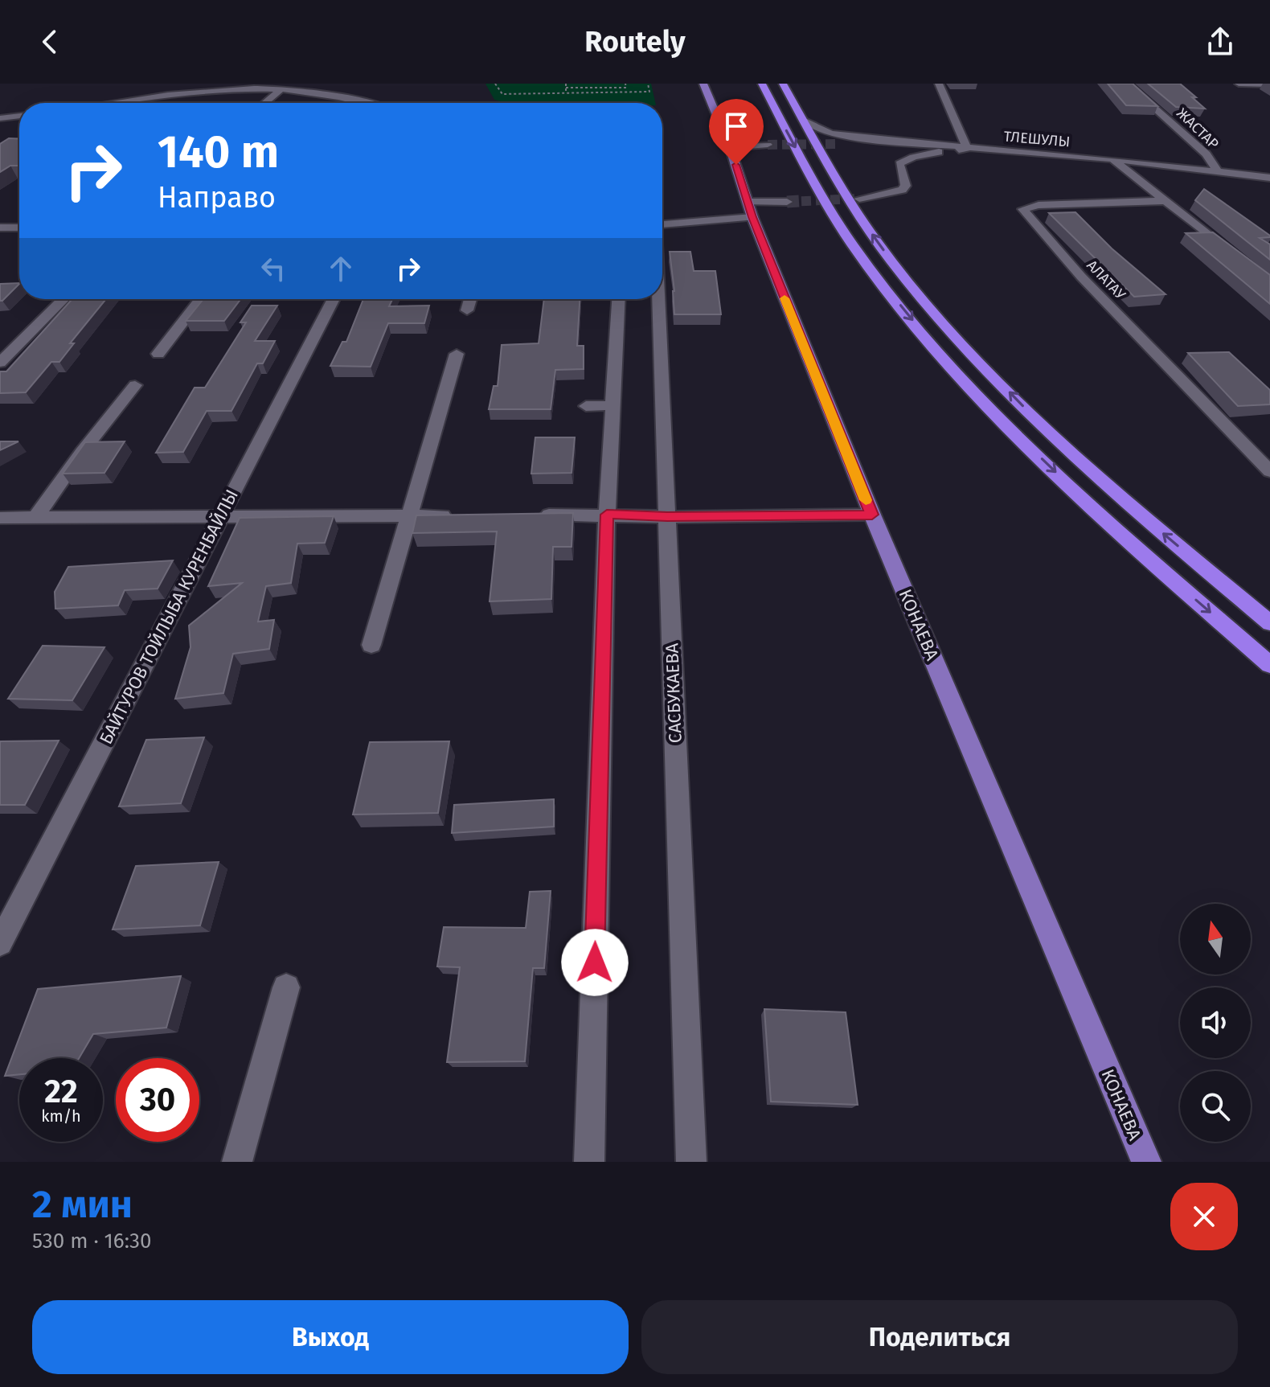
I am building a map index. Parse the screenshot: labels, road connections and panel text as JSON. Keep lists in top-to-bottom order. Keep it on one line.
{"streets":{"main road":["КОНАЕВА"],"street":["ЖАСТАР","ТЛЕШУЛЫ","АЛАТАУ","БАЙТУРОВ ТОЙЛЫБА КУРЕНБАЙЛЫ","САСБУКАЕВА"]},"crossings":[["ЖАСТАР","ТЛЕШУЛЫ"]],"north":"top","page":{"header":"Routely","turn":["140 m","Направо"],"speed":"22 km/h","limit":"30","heading":["2 мин","530 m · 16:30"],"buttons":["Выход","Поделиться"]}}
